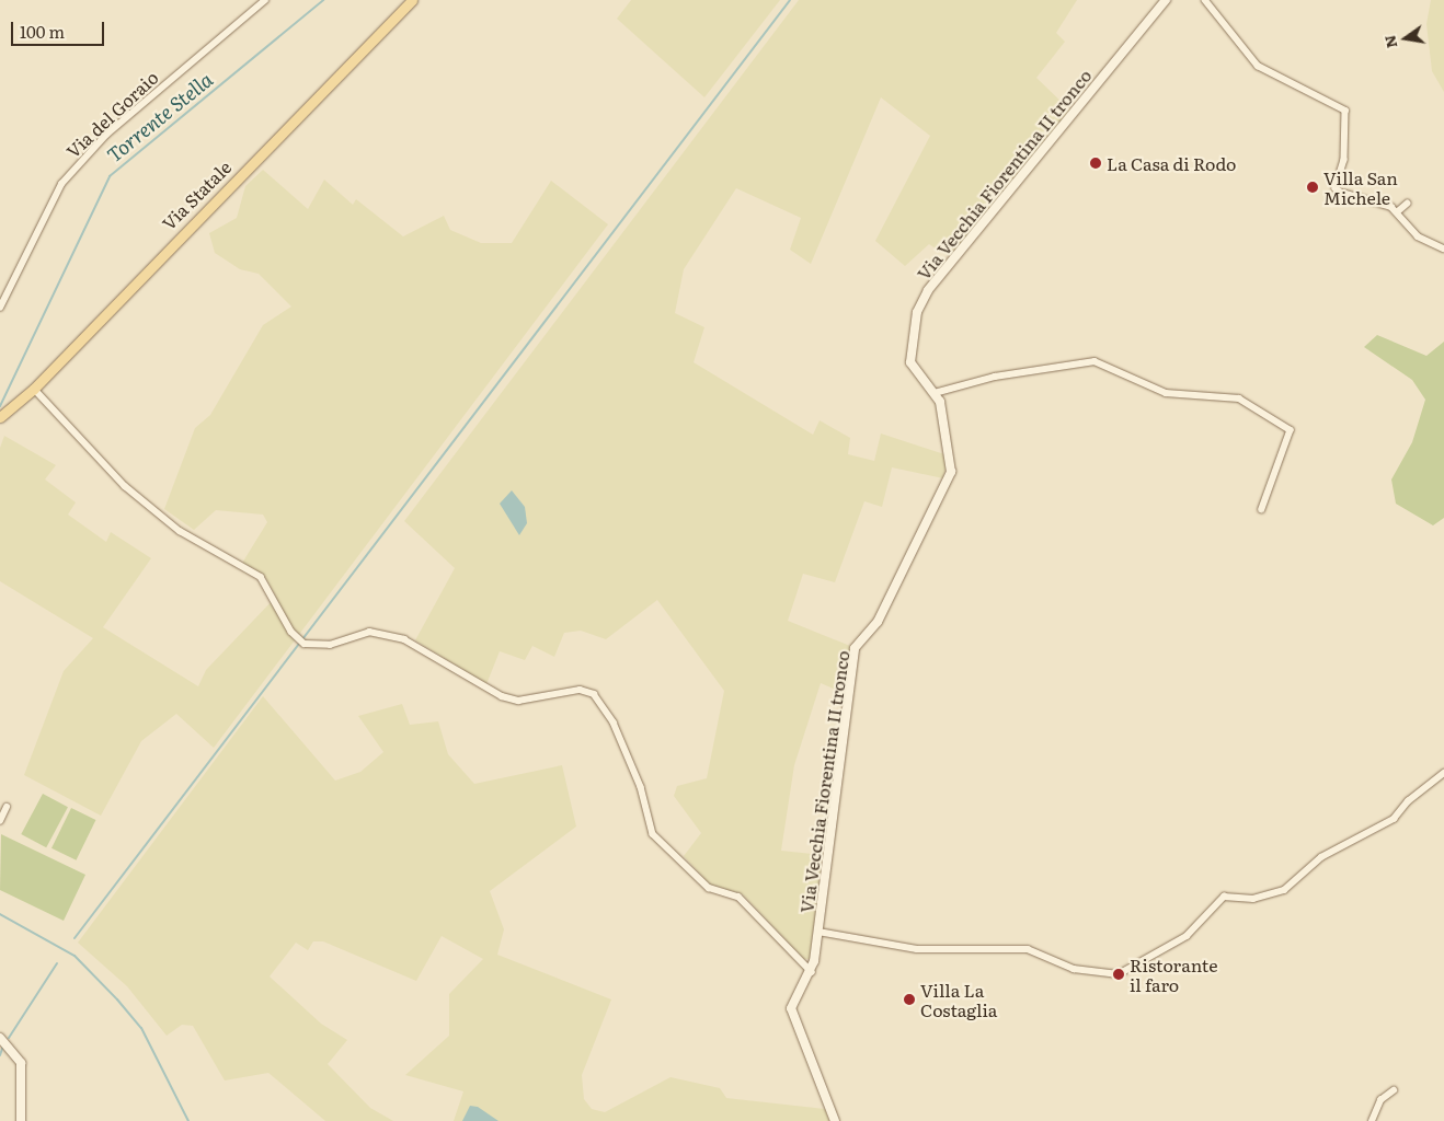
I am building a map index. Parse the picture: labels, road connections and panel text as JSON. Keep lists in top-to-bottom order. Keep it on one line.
{"streets":{"main road":["Via Statale"],"street":["Via del Goraio","Via Vecchia Fiorentina II tronco"]},"water":["Torrente Stella"],"places":["La Casa di Rodo","Villa San Michele","Ristorante il faro","Villa La Costaglia"],"scale_bar":"100 m","north":"left"}
